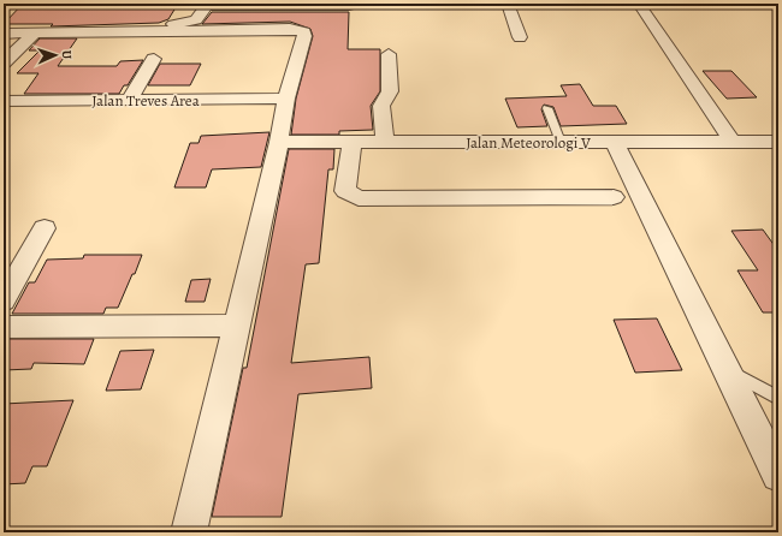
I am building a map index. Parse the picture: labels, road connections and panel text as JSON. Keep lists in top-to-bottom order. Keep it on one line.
{"streets":{"street":["Jalan Treves Area","Jalan Meteorologi V"]},"north":"right"}
